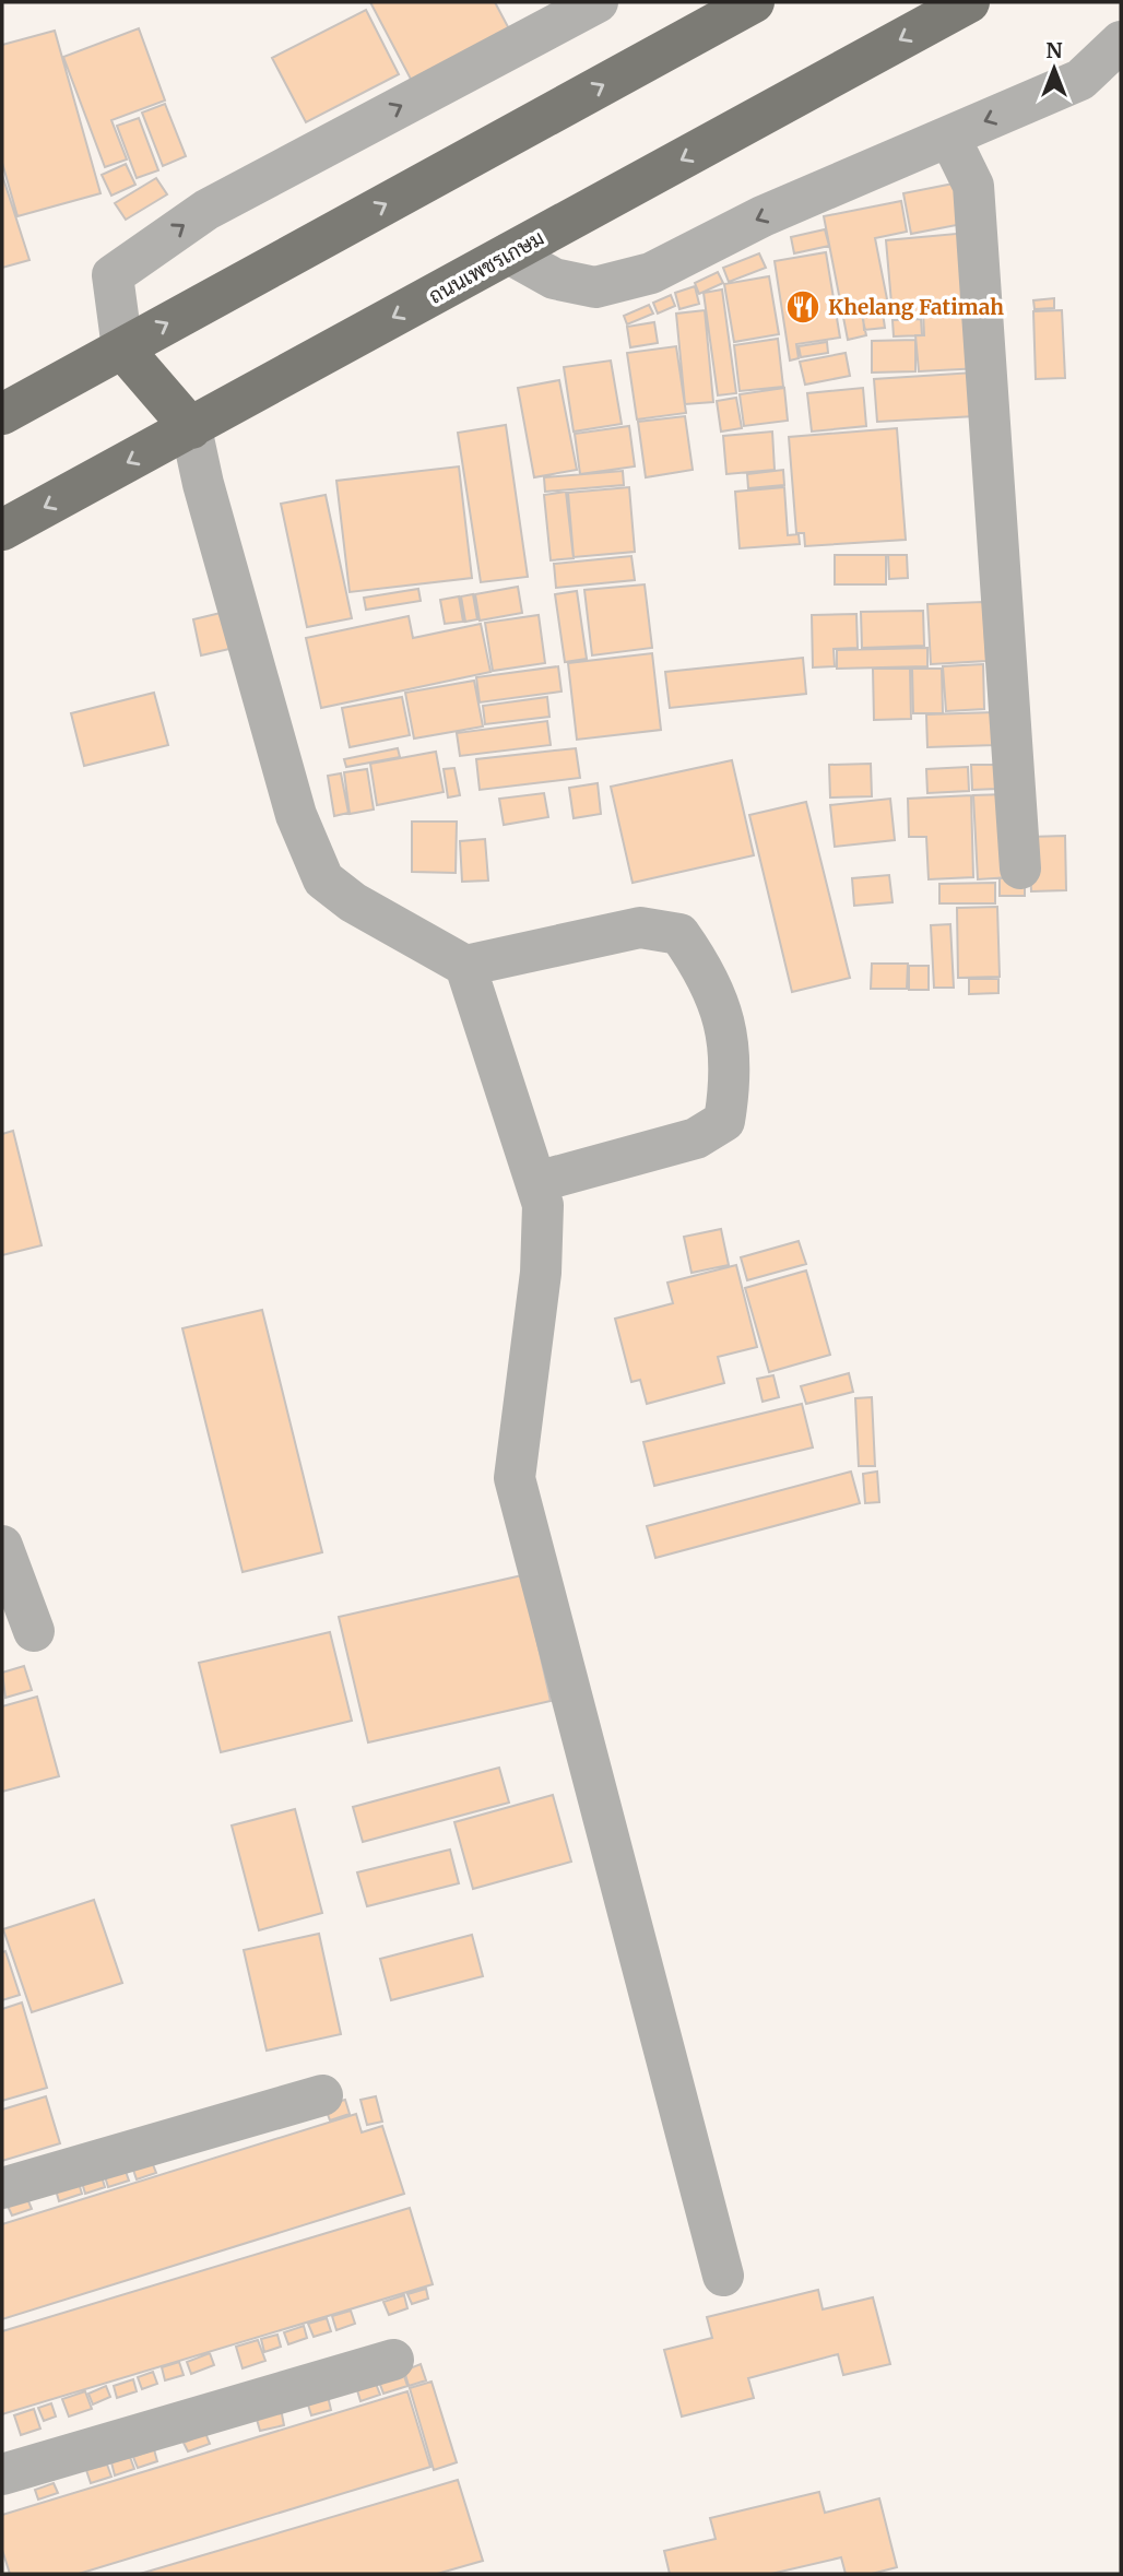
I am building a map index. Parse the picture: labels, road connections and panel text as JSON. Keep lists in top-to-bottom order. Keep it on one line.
{"streets":{"main road":["ถนนเพชรเกษม"]},"places":{"restaurant":["Khelang Fatimah"]},"north":"top"}
